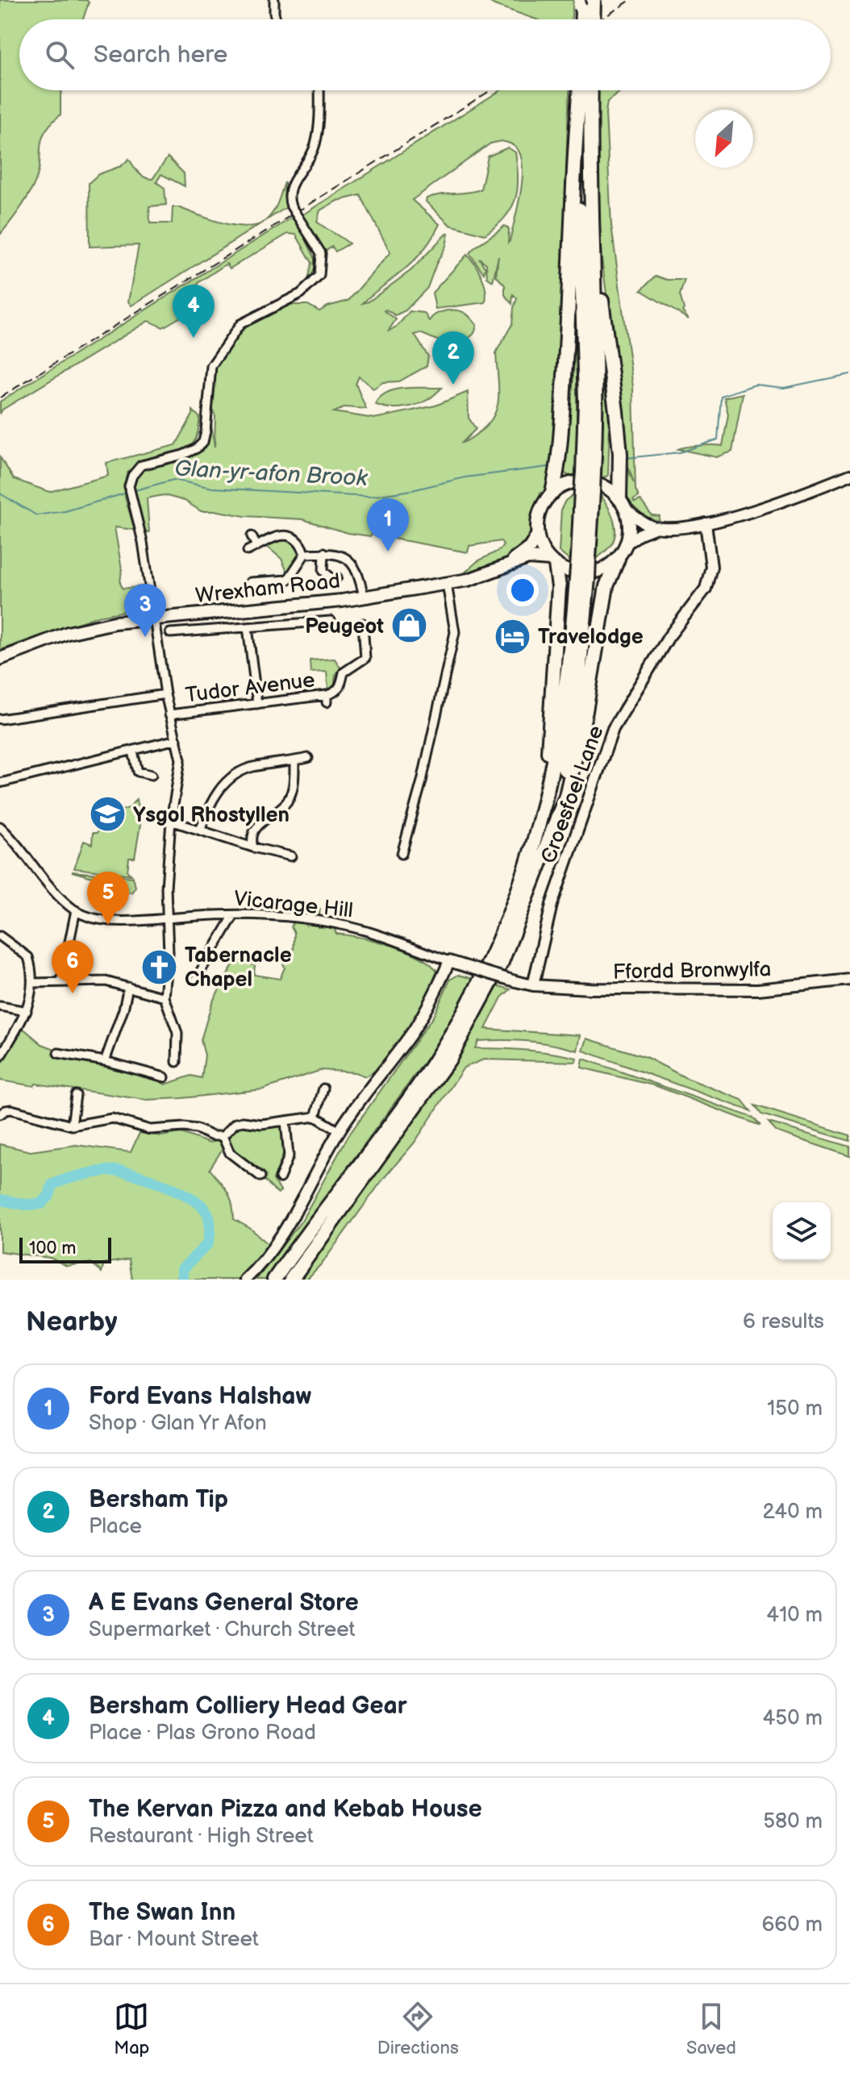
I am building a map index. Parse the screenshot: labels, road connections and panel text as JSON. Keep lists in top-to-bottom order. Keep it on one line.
{"streets":{"main road":["Wrexham Road","Croesfoel Lane","Ffordd Bronwylfa"],"street":["Tudor Avenue","Vicarage Hill"]},"crossings":[["Croesfoel Lane","Ffordd Bronwylfa"],["Vicarage Hill","Ffordd Bronwylfa"]],"water":["Glan-yr-afon Brook"],"places":{"shop":["Peugeot"],"hotel":["Travelodge"],"school or university":["Ysgol Rhostyllen"],"church":["Tabernacle Chapel"]},"scale_bar":"100 m","north":"bottom left","page":{"search":"Search here","pins":["4","2","1","3","5","6"],"scale":"100 m","heading":["Nearby","6 results"],"list":[{"mark":"1","name":"Ford Evans Halshaw","note":"Shop · Glan Yr Afon","value":"150 m"},{"mark":"2","name":"Bersham Tip","note":"Place","value":"240 m"},{"mark":"3","name":"A E Evans General Store","note":"Supermarket · Church Street","value":"410 m"},{"mark":"4","name":"Bersham Colliery Head Gear","note":"Place · Plas Grono Road","value":"450 m"},{"mark":"5","name":"The Kervan Pizza and Kebab House","note":"Restaurant · High Street","value":"580 m"},{"mark":"6","name":"The Swan Inn","note":"Bar · Mount Street","value":"660 m"}],"nav":["Map","Directions","Saved"]}}
